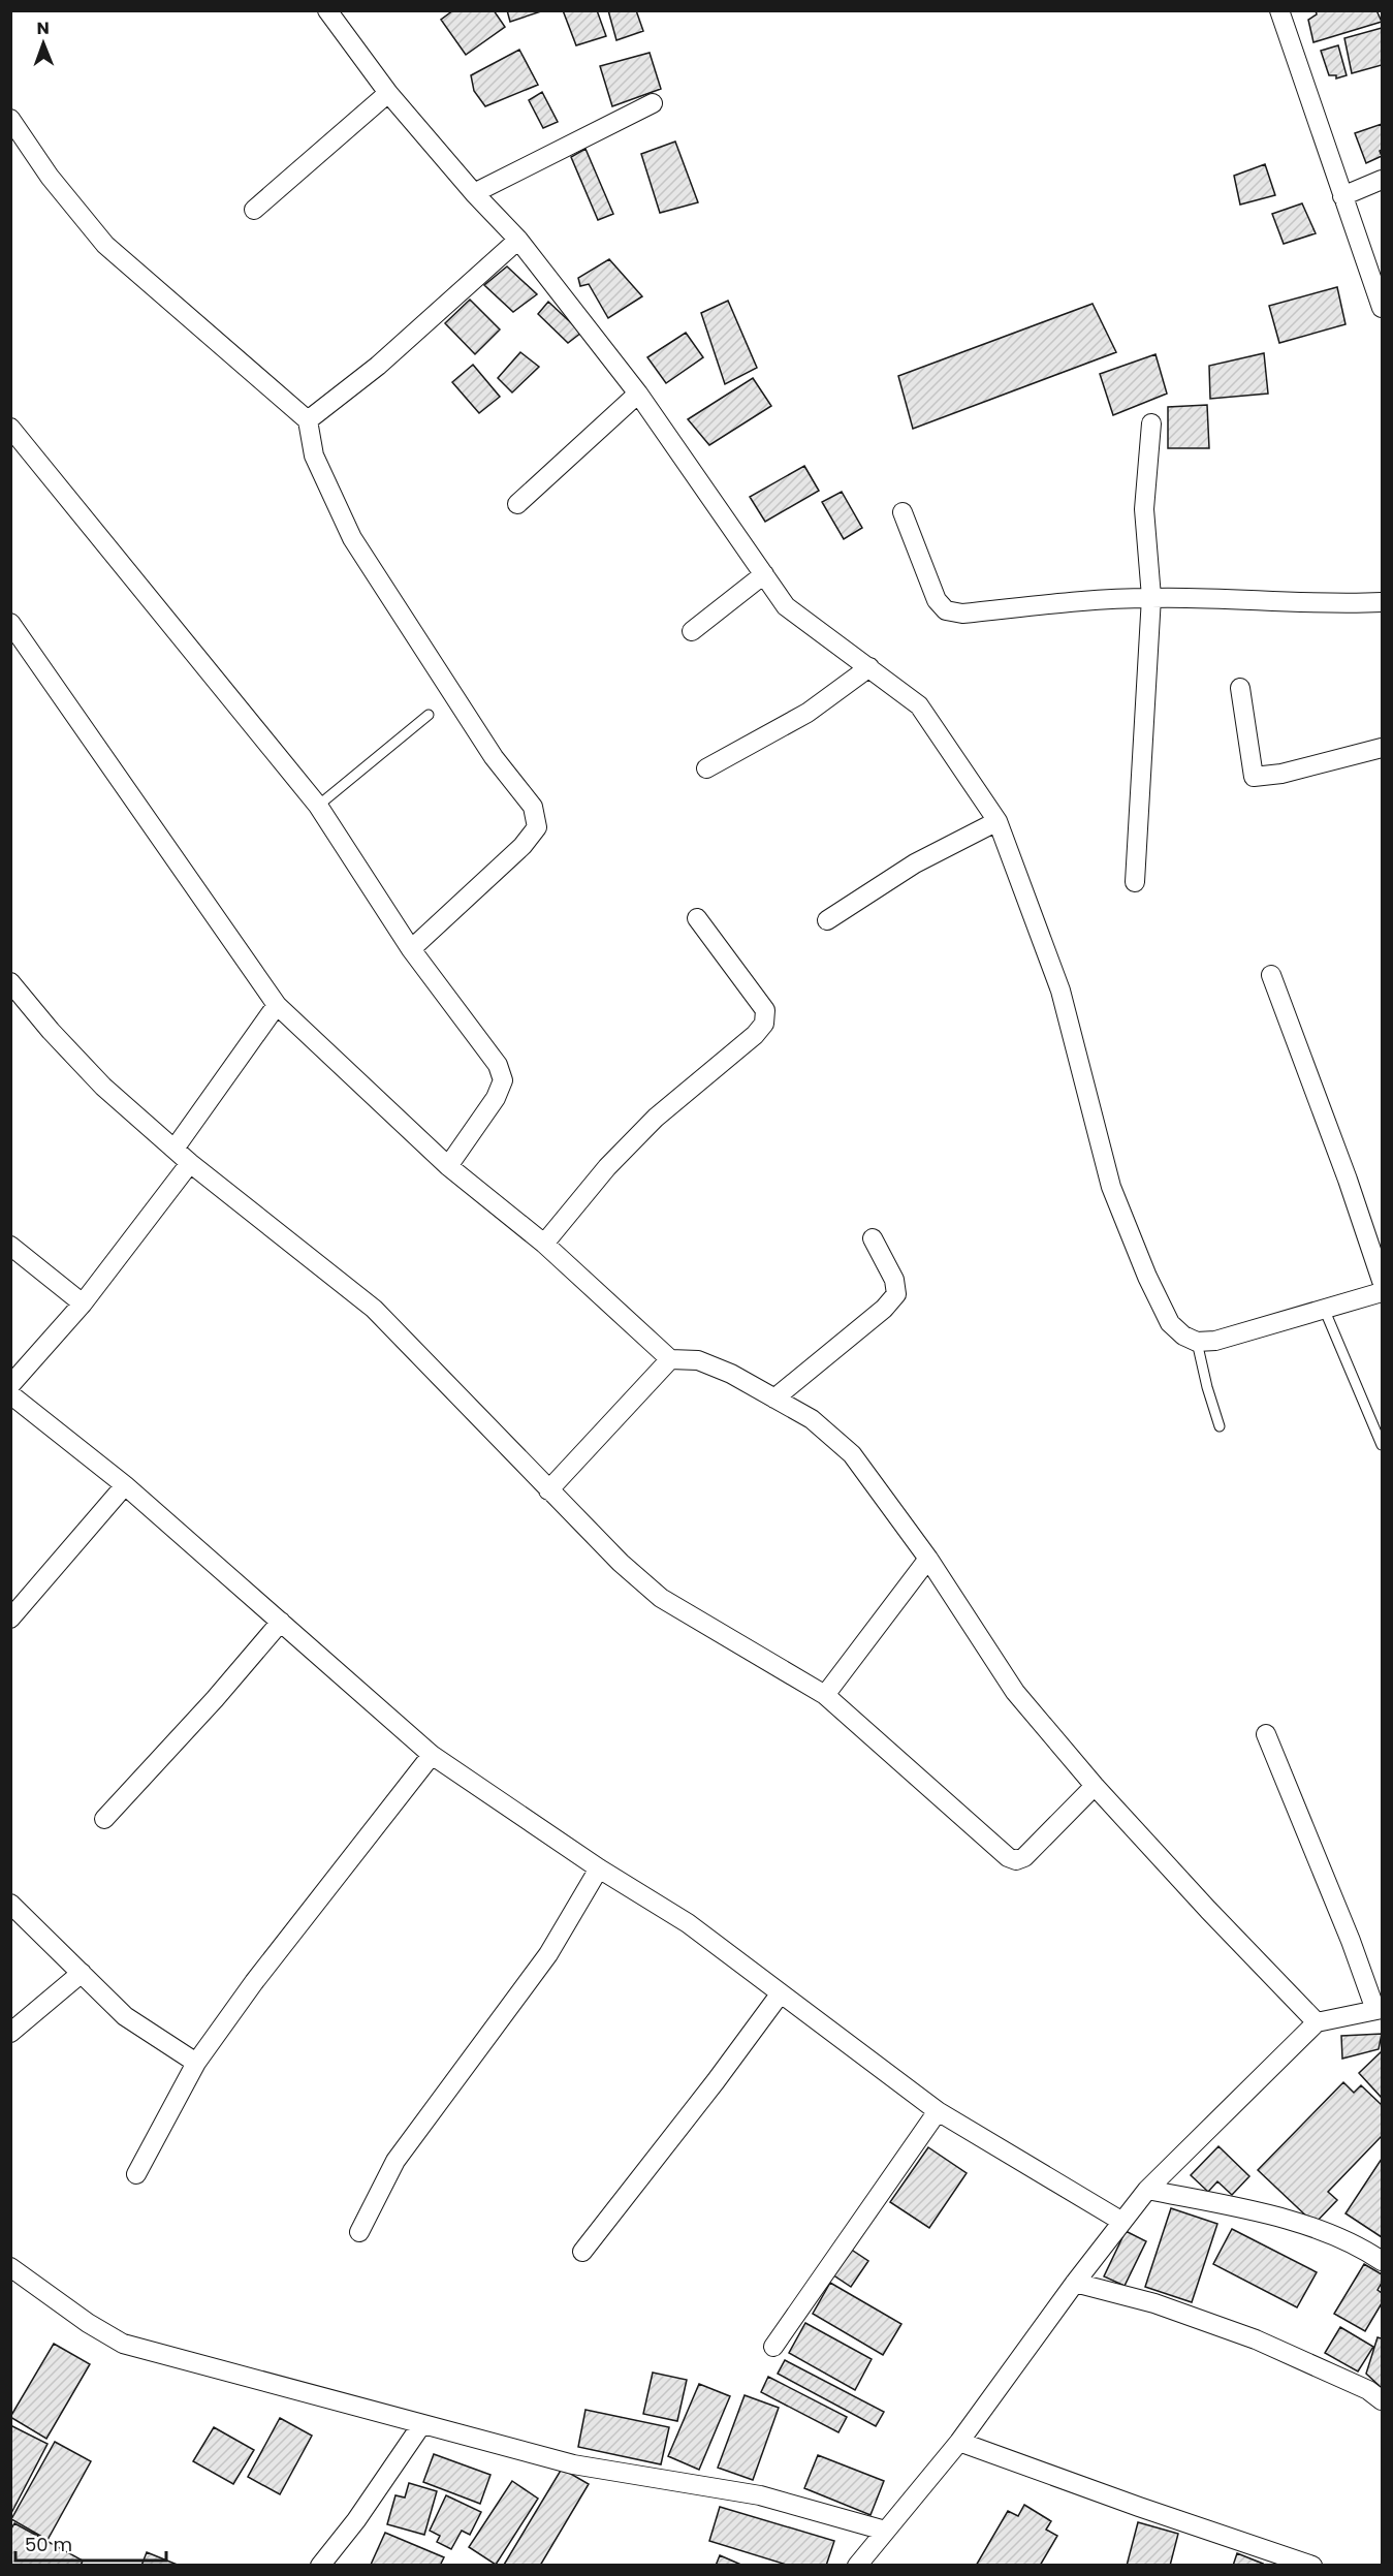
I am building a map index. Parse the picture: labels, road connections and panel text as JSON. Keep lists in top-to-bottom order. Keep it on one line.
{"scale_bar":"50 m","north":"top"}
